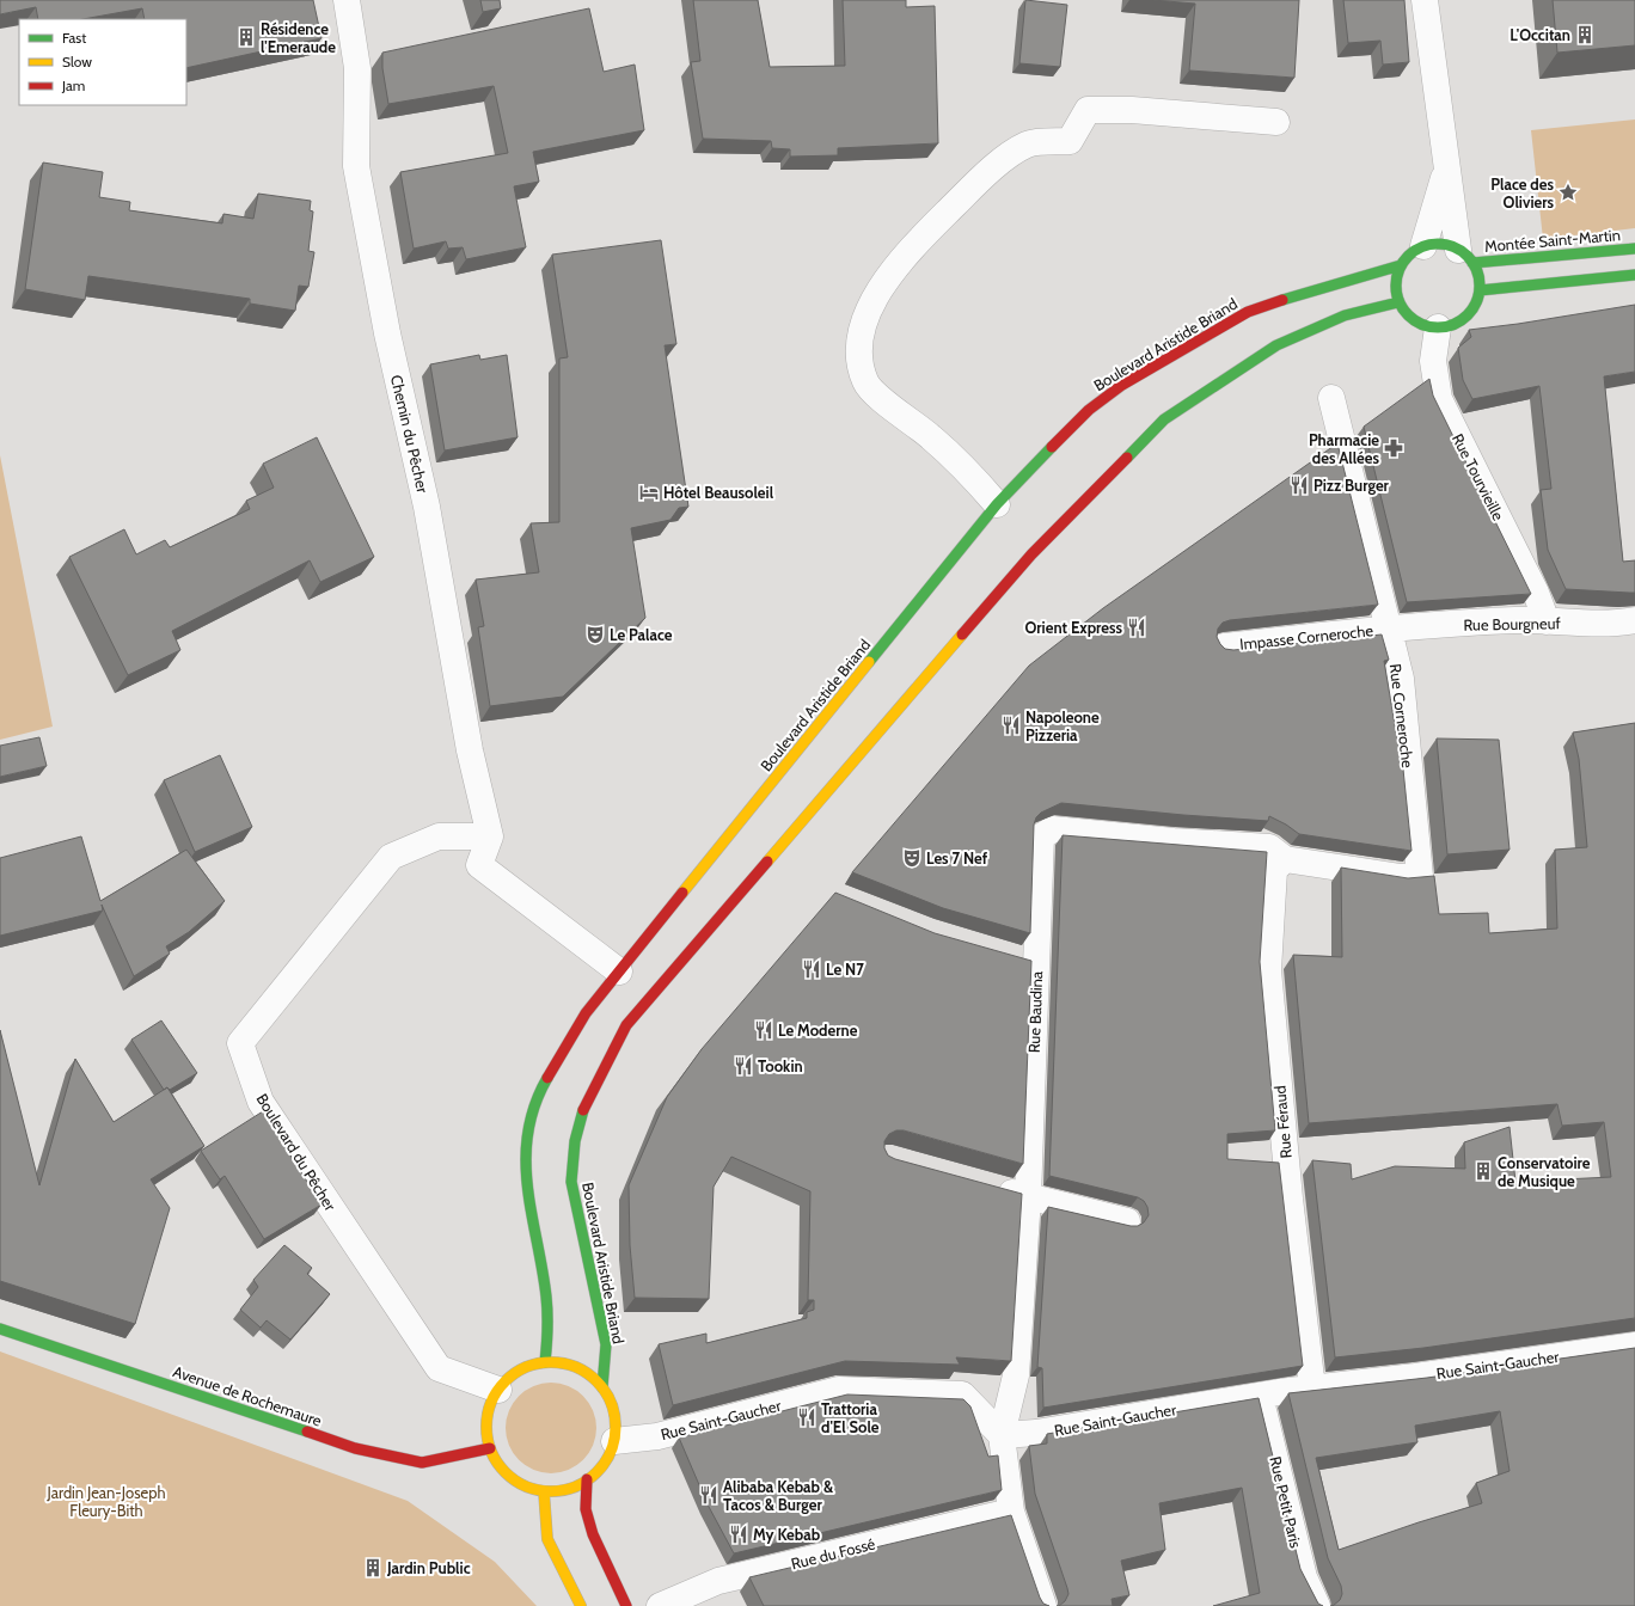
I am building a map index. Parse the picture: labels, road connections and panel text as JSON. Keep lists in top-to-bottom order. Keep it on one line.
{"streets":{"main road":["Montée Saint-Martin","Boulevard Aristide Briand","Avenue de Rochemaure"],"street":["Chemin du Pêcher","Rue Tourvieille","Rue Bourgneuf","Impasse Corneroche","Rue Corneroche","Rue Baudina","Rue Féraud","Boulevard du Pêcher","Rue Saint-Gaucher","Rue Petit Paris","Rue du Fossé"]},"crossings":[["Montée Saint-Martin","Boulevard Aristide Briand"],["Montée Saint-Martin","Rue Tourvieille"],["Boulevard Aristide Briand","Rue Tourvieille"],["Boulevard Aristide Briand","Boulevard du Pêcher"],["Boulevard Aristide Briand","Rue Saint-Gaucher"],["Boulevard Aristide Briand","Avenue de Rochemaure"],["Chemin du Pêcher","Boulevard du Pêcher"],["Rue Tourvieille","Rue Bourgneuf"],["Rue Bourgneuf","Impasse Corneroche"],["Rue Bourgneuf","Rue Corneroche"],["Impasse Corneroche","Rue Corneroche"],["Rue Corneroche","Rue Baudina"],["Rue Corneroche","Rue Féraud"],["Rue Baudina","Rue Féraud"],["Rue Baudina","Rue Saint-Gaucher"],["Rue Féraud","Rue Saint-Gaucher"],["Boulevard du Pêcher","Rue Saint-Gaucher"],["Boulevard du Pêcher","Avenue de Rochemaure"],["Rue Saint-Gaucher","Avenue de Rochemaure"],["Rue Saint-Gaucher","Rue Petit Paris"]],"parks":["Jardin Jean-Joseph Fleury-Bith"],"places":{"building":["L'Occitan","Résidence l'Emeraude","Conservatoire de Musique","Jardin Public"],"place":["Place des Oliviers"],"pharmacy":["Pharmacie des Allées"],"restaurant":["Pizz Burger","Orient Express","Napoleone Pizzeria","Le N7","Le Moderne","Tookin","Trattoria d'El Sole","Alibaba Kebab & Tacos & Burger","My Kebab"],"hotel":["Hôtel Beausoleil"],"theatre":["Le Palace","Les 7 Nef"]},"legend":["Fast","Slow","Jam"]}
